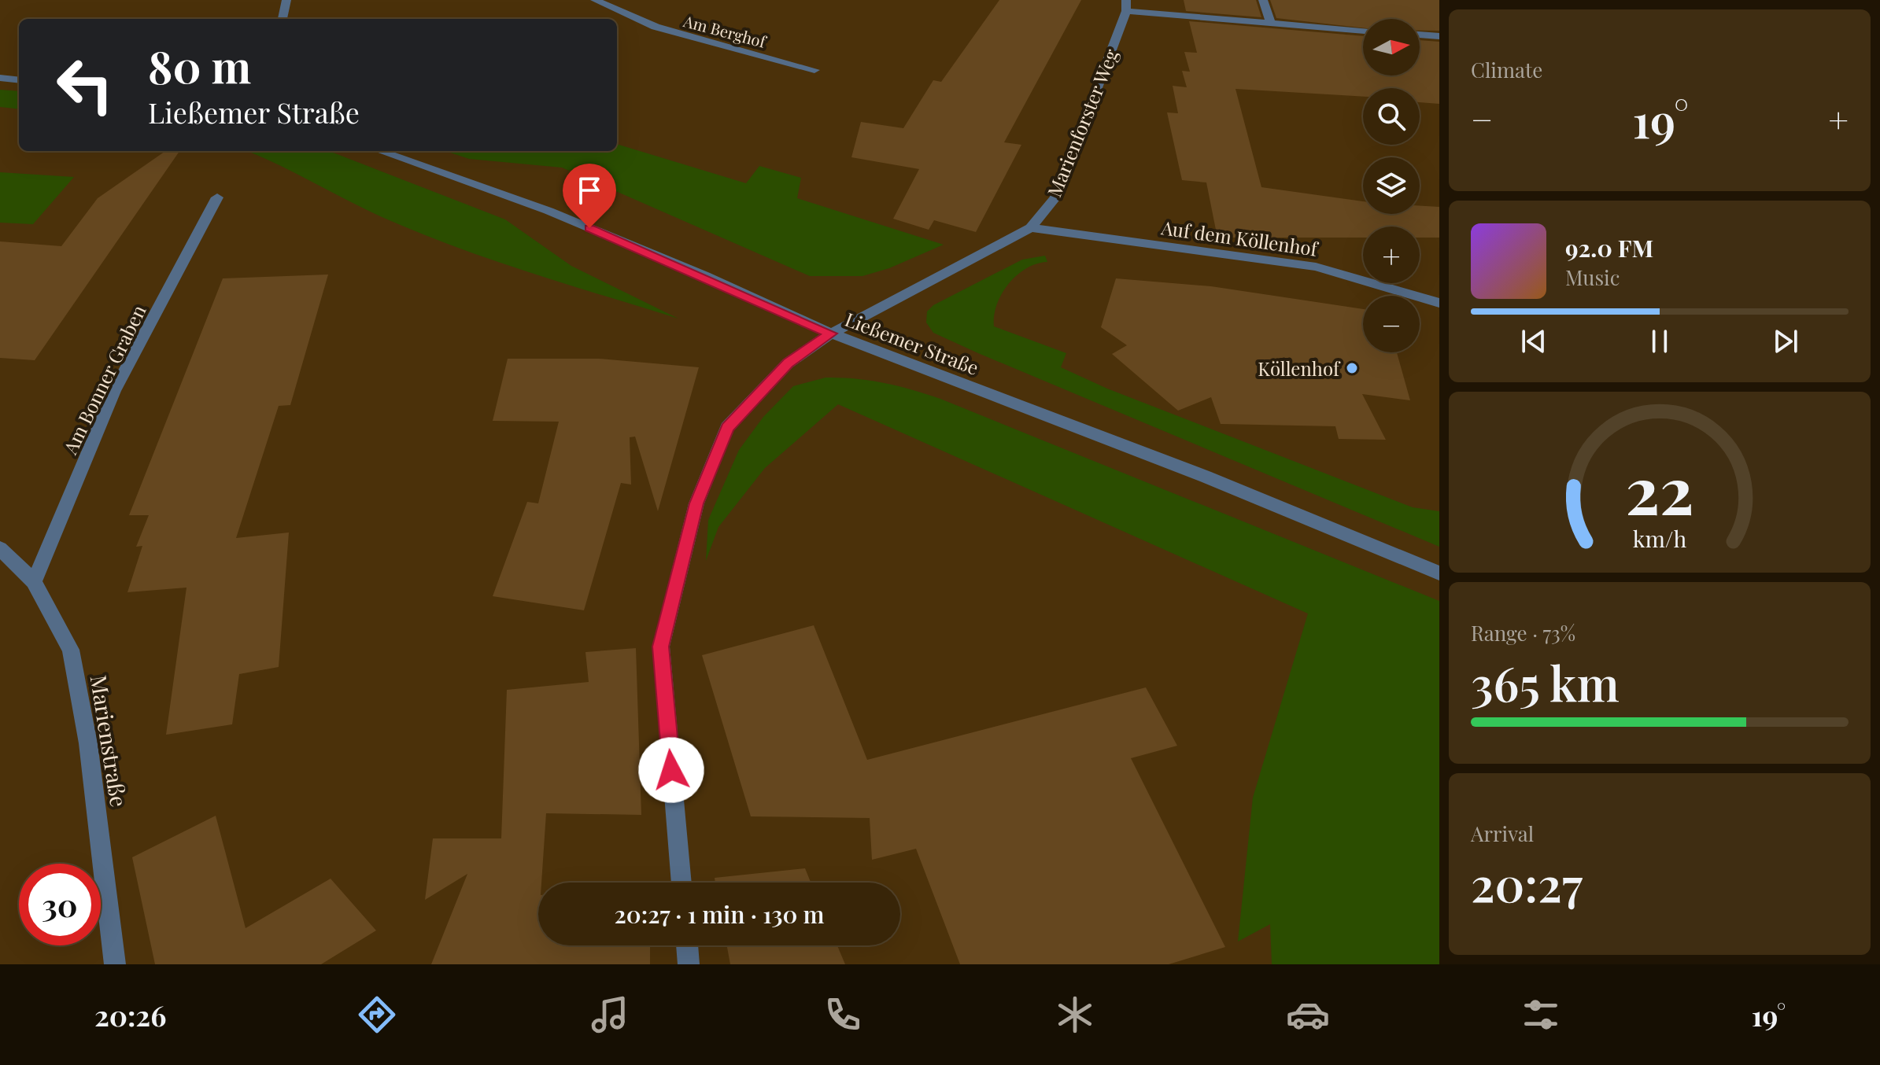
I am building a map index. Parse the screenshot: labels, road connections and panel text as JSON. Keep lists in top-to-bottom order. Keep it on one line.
{"streets":{"street":["Am Berghof","Marienforster Weg","Auf dem Köllenhof","Ließemer Straße","Am Bonner Graben","Marienstraße"]},"crossings":[["Marienforster Weg","Auf dem Köllenhof"],["Marienforster Weg","Ließemer Straße"],["Am Bonner Graben","Marienstraße"]],"places":["Köllenhof"],"north":"right","page":{"tile":["Climate",["Range · 73%","365 km"],["Arrival","20:27"]],"map_buttons":["+","−"],"turn":["80 m","Ließemer Straße"],"heat":["−","19°","+"],"song":["92.0 FM","Music"],"limit":"30","trip":"20:27 · 1 min · 130 m","tabs":["20:26","19°"],"gauge":["22","km/h"]}}
